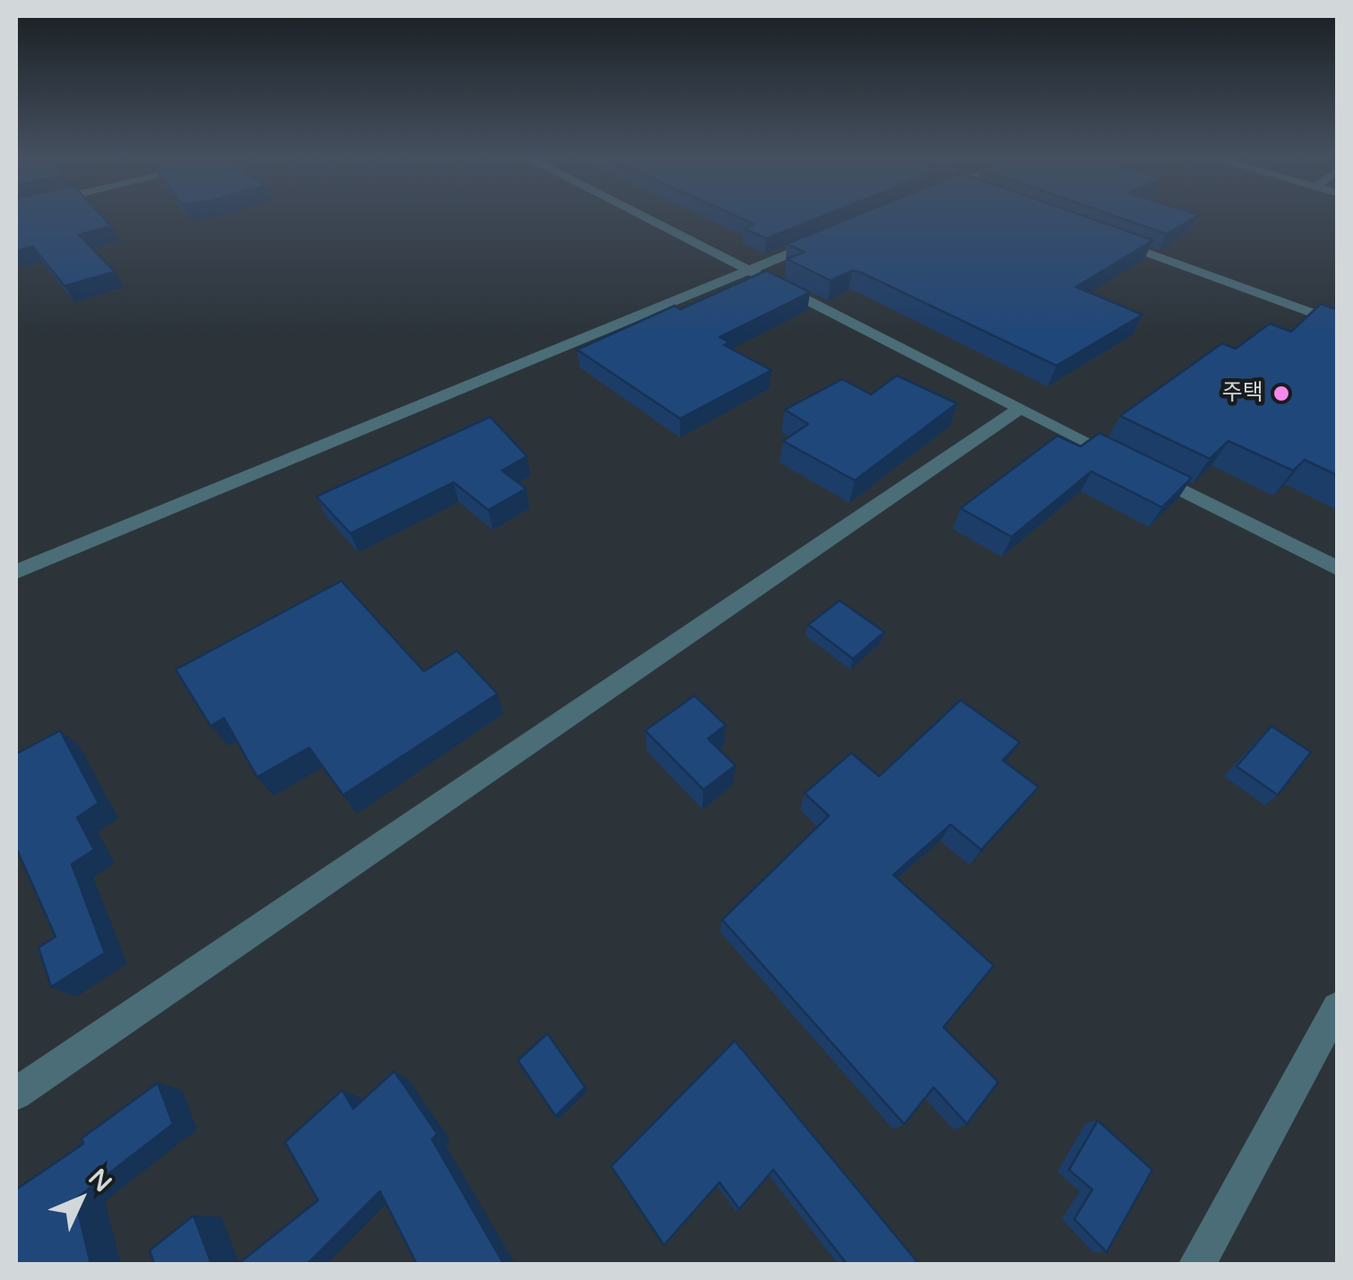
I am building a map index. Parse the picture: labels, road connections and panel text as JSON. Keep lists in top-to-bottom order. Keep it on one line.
{"places":["주택"],"north":"top right"}
